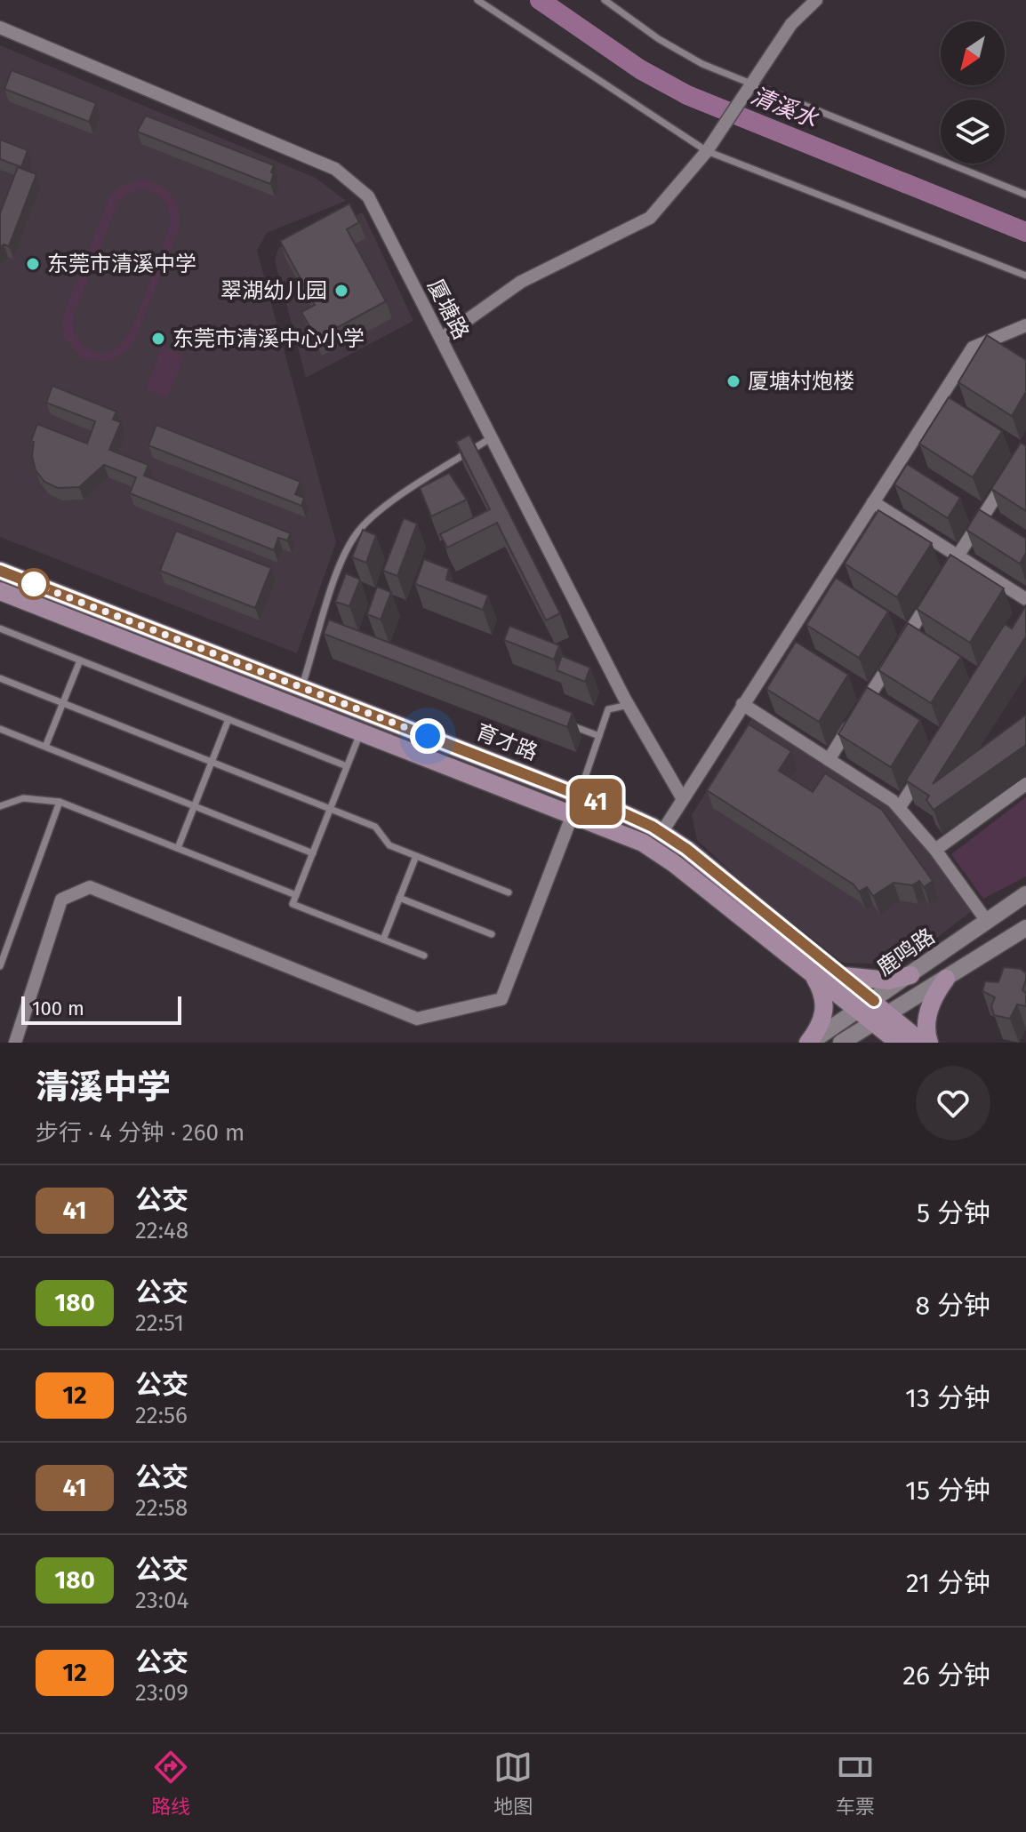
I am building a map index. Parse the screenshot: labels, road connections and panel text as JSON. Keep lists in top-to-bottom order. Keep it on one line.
{"streets":{"main road":["育才路"],"street":["厦塘路","鹿鸣路"]},"crossings":[["育才路","鹿鸣路"]],"water":["清溪水"],"places":["东莞市清溪中学","翠湖幼儿园","东莞市清溪中心小学","厦塘村炮楼"],"lines":["bus line 41"],"scale_bar":"100 m","north":"bottom left","page":{"on_map":"41","scale":"100 m","heading":["清溪中学","步行 · 4 分钟 · 260 m"],"list":[{"mark":"41","name":"公交","note":"22:48","value":"5 分钟"},{"mark":"180","name":"公交","note":"22:51","value":"8 分钟"},{"mark":"12","name":"公交","note":"22:56","value":"13 分钟"},{"mark":"41","name":"公交","note":"22:58","value":"15 分钟"},{"mark":"180","name":"公交","note":"23:04","value":"21 分钟"},{"mark":"12","name":"公交","note":"23:09","value":"26 分钟"}],"tabs":["路线","地图","车票"]}}
